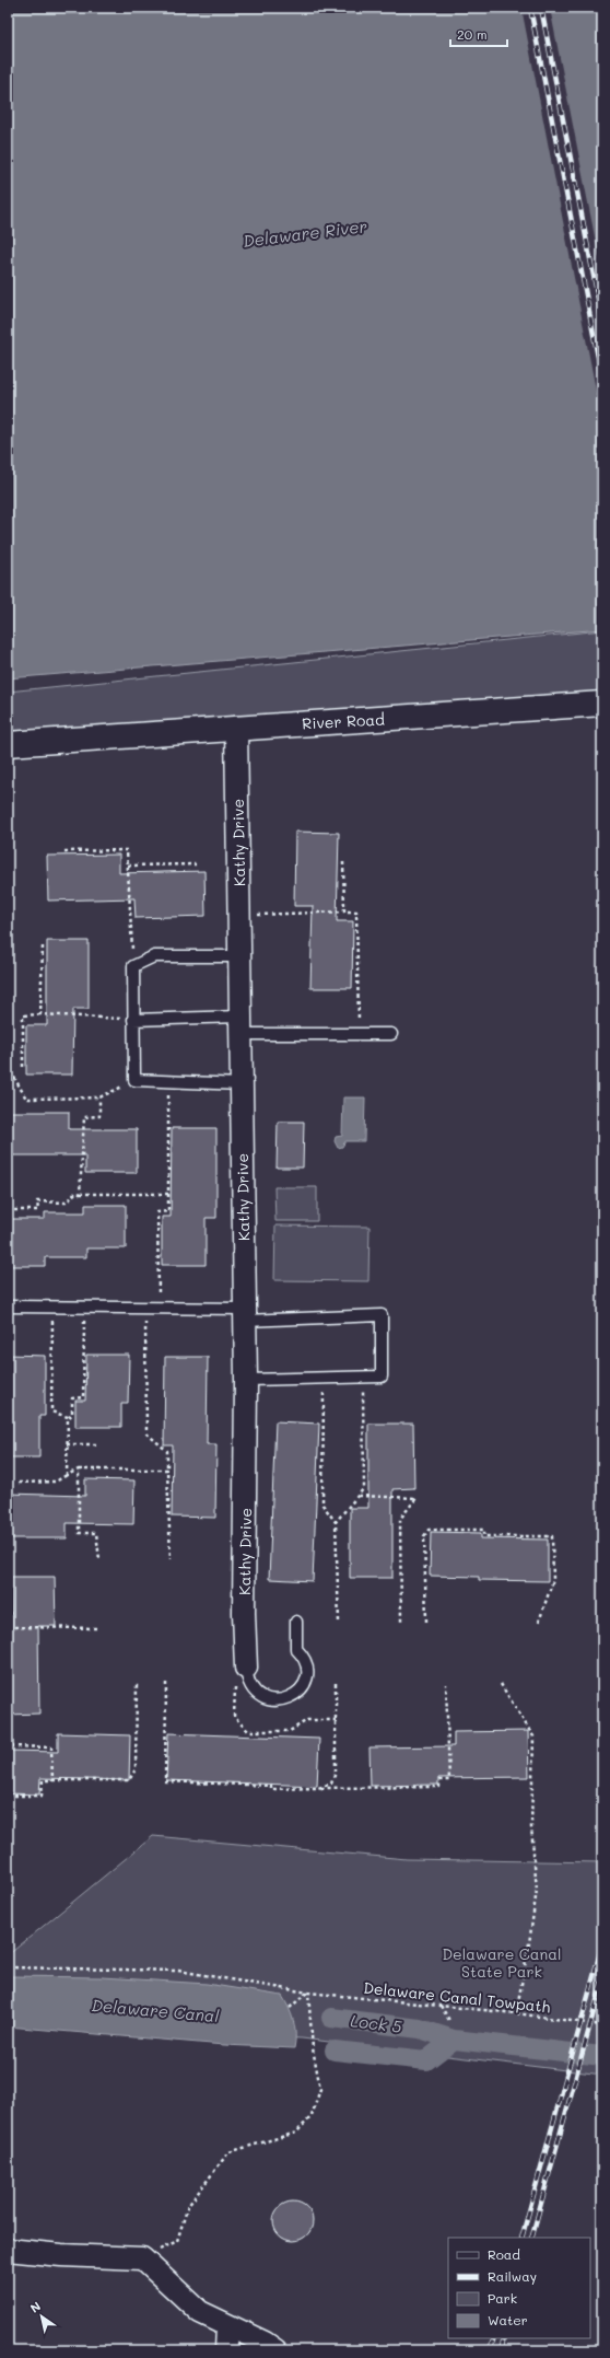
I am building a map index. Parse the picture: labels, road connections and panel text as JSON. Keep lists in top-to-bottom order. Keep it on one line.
{"streets":{"main road":["River Road"],"street":["Kathy Drive"],"path":["Delaware Canal Towpath"]},"crossings":[["River Road","Kathy Drive"]],"water":["Delaware River","Delaware Canal","Lock 5"],"parks":["Delaware Canal State Park"],"legend":["Road","Railway","Park","Water"],"scale_bar":"20 m","north":"top left"}
